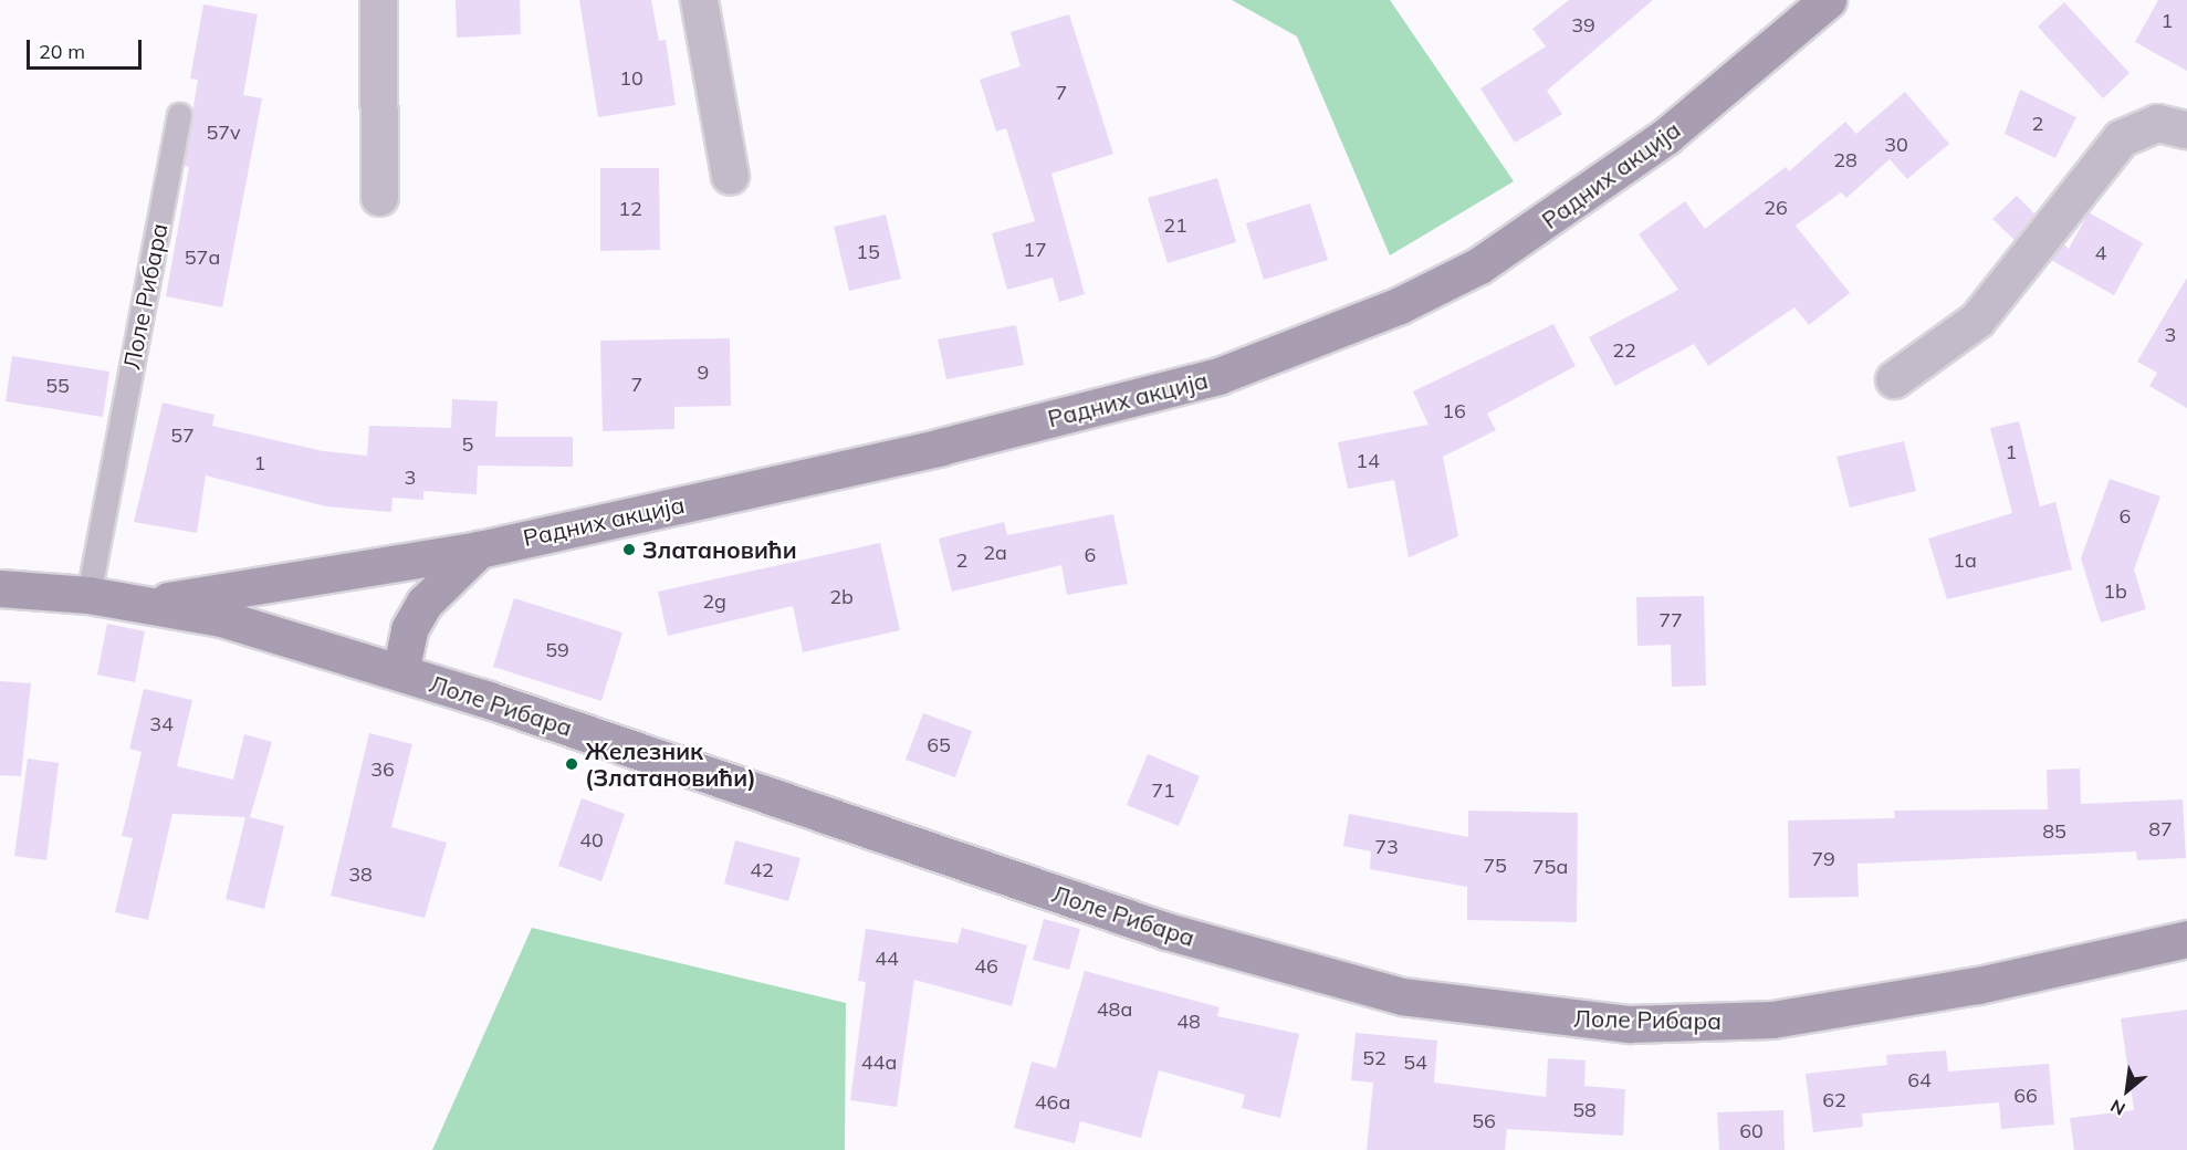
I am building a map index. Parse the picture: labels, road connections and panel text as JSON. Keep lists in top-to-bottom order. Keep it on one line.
{"streets":{"main road":["Радних акција","Лоле Рибара"]},"crossings":[["Радних акција","Лоле Рибара"]],"places":["Златановићи","Железник (Златановићи)"],"house_numbers":["1","39","10","7","2","57v","30","28","26","12","21","17","15","4","57a","3","22","9","7","55","16","57","5","1","14","1","3","6","2a","6","2","1a","1b","2b","2g","77","59","34","65","36","71","87","85","40","73","79","75","75a","42","38","44","46","48a","48","52","44a","54","64","66","62","46a","58","56","60"],"scale_bar":"20 m","north":"bottom left"}
